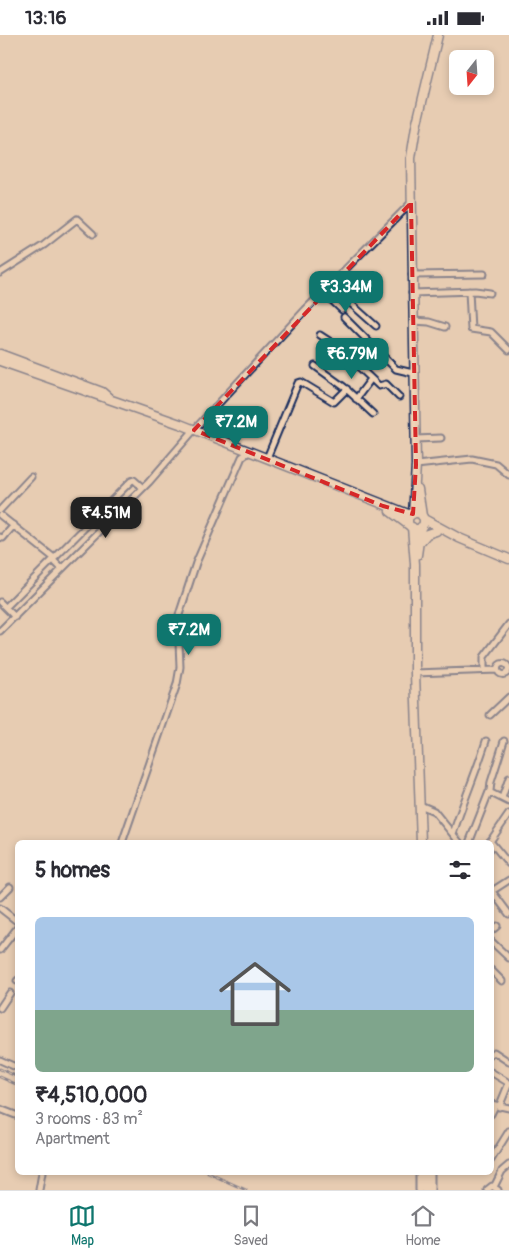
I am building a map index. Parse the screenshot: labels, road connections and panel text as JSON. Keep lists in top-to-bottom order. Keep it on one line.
{"north":"bottom","page":{"status":"13:16","price":["₹3.34M","₹6.79M","₹7.2M","₹4.51M","₹7.2M"],"heading":"5 homes","list":[{"name":"₹4,510,000","note":"3 rooms · 83 m² · Apartment"}],"tabs":["Map","Saved","Home"]}}
